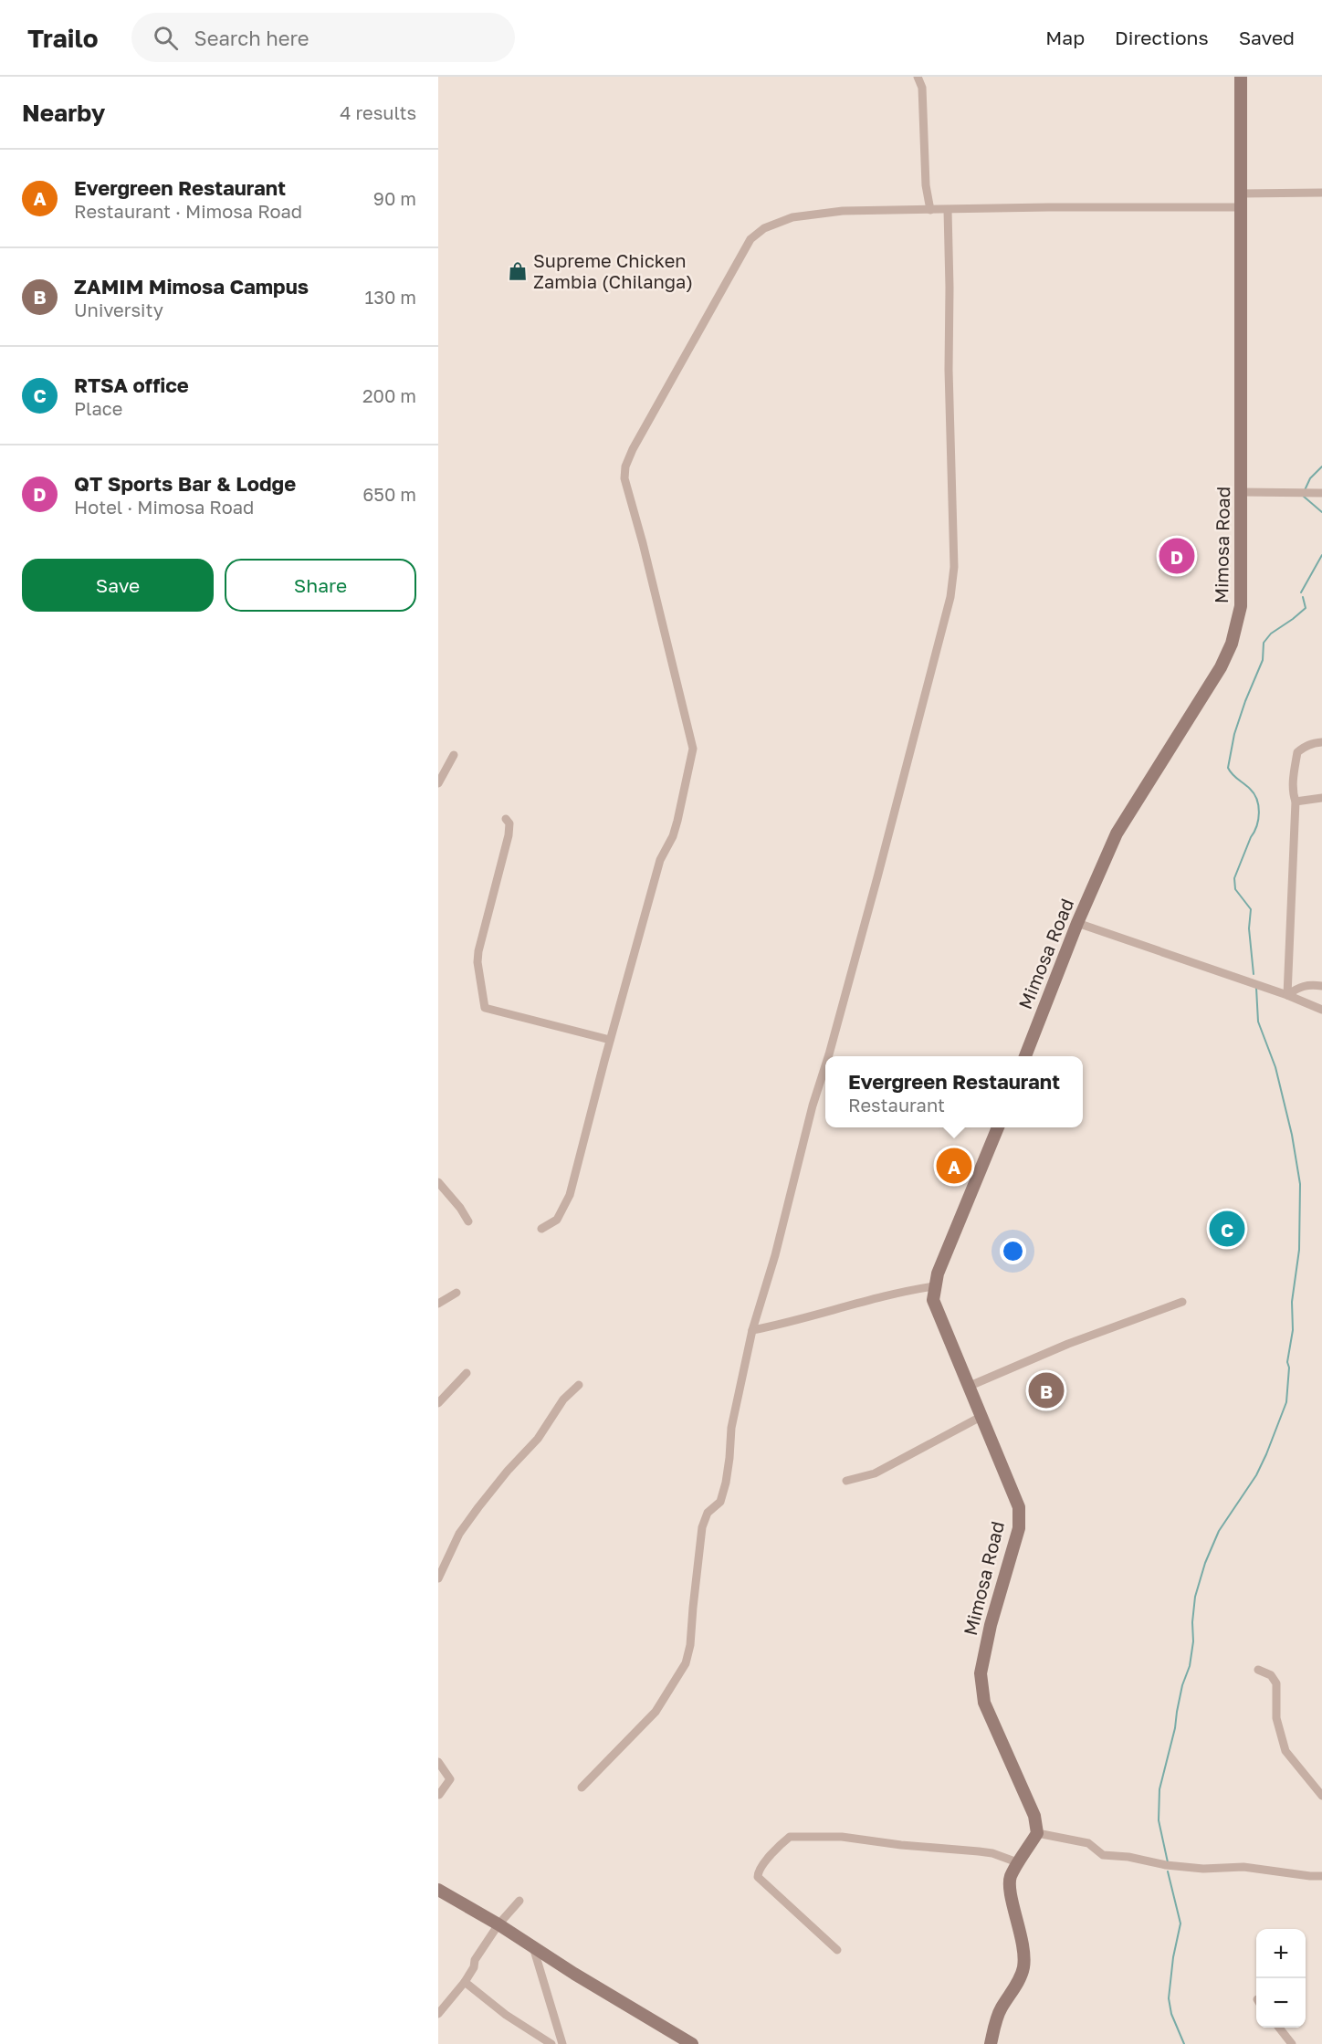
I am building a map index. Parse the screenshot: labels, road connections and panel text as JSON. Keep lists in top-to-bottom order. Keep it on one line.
{"streets":{"street":["Mimosa Road"]},"places":{"shop":["Supreme Chicken Zambia (Chilanga)"]},"page":{"header":"Trailo","search":"Search here","nav":["Map","Directions","Saved"],"heading":["Nearby","4 results"],"list":[{"mark":"A","name":"Evergreen Restaurant","note":"Restaurant · Mimosa Road","value":"90 m"},{"mark":"B","name":"ZAMIM Mimosa Campus","note":"University","value":"130 m"},{"mark":"C","name":"RTSA office","note":"Place","value":"200 m"},{"mark":"D","name":"QT Sports Bar & Lodge","note":"Hotel · Mimosa Road","value":"650 m"}],"pins":["D","A","C","B"],"buttons":["Save","Share"],"popup":["Evergreen Restaurant","Restaurant"],"map_buttons":["+","−"]}}
